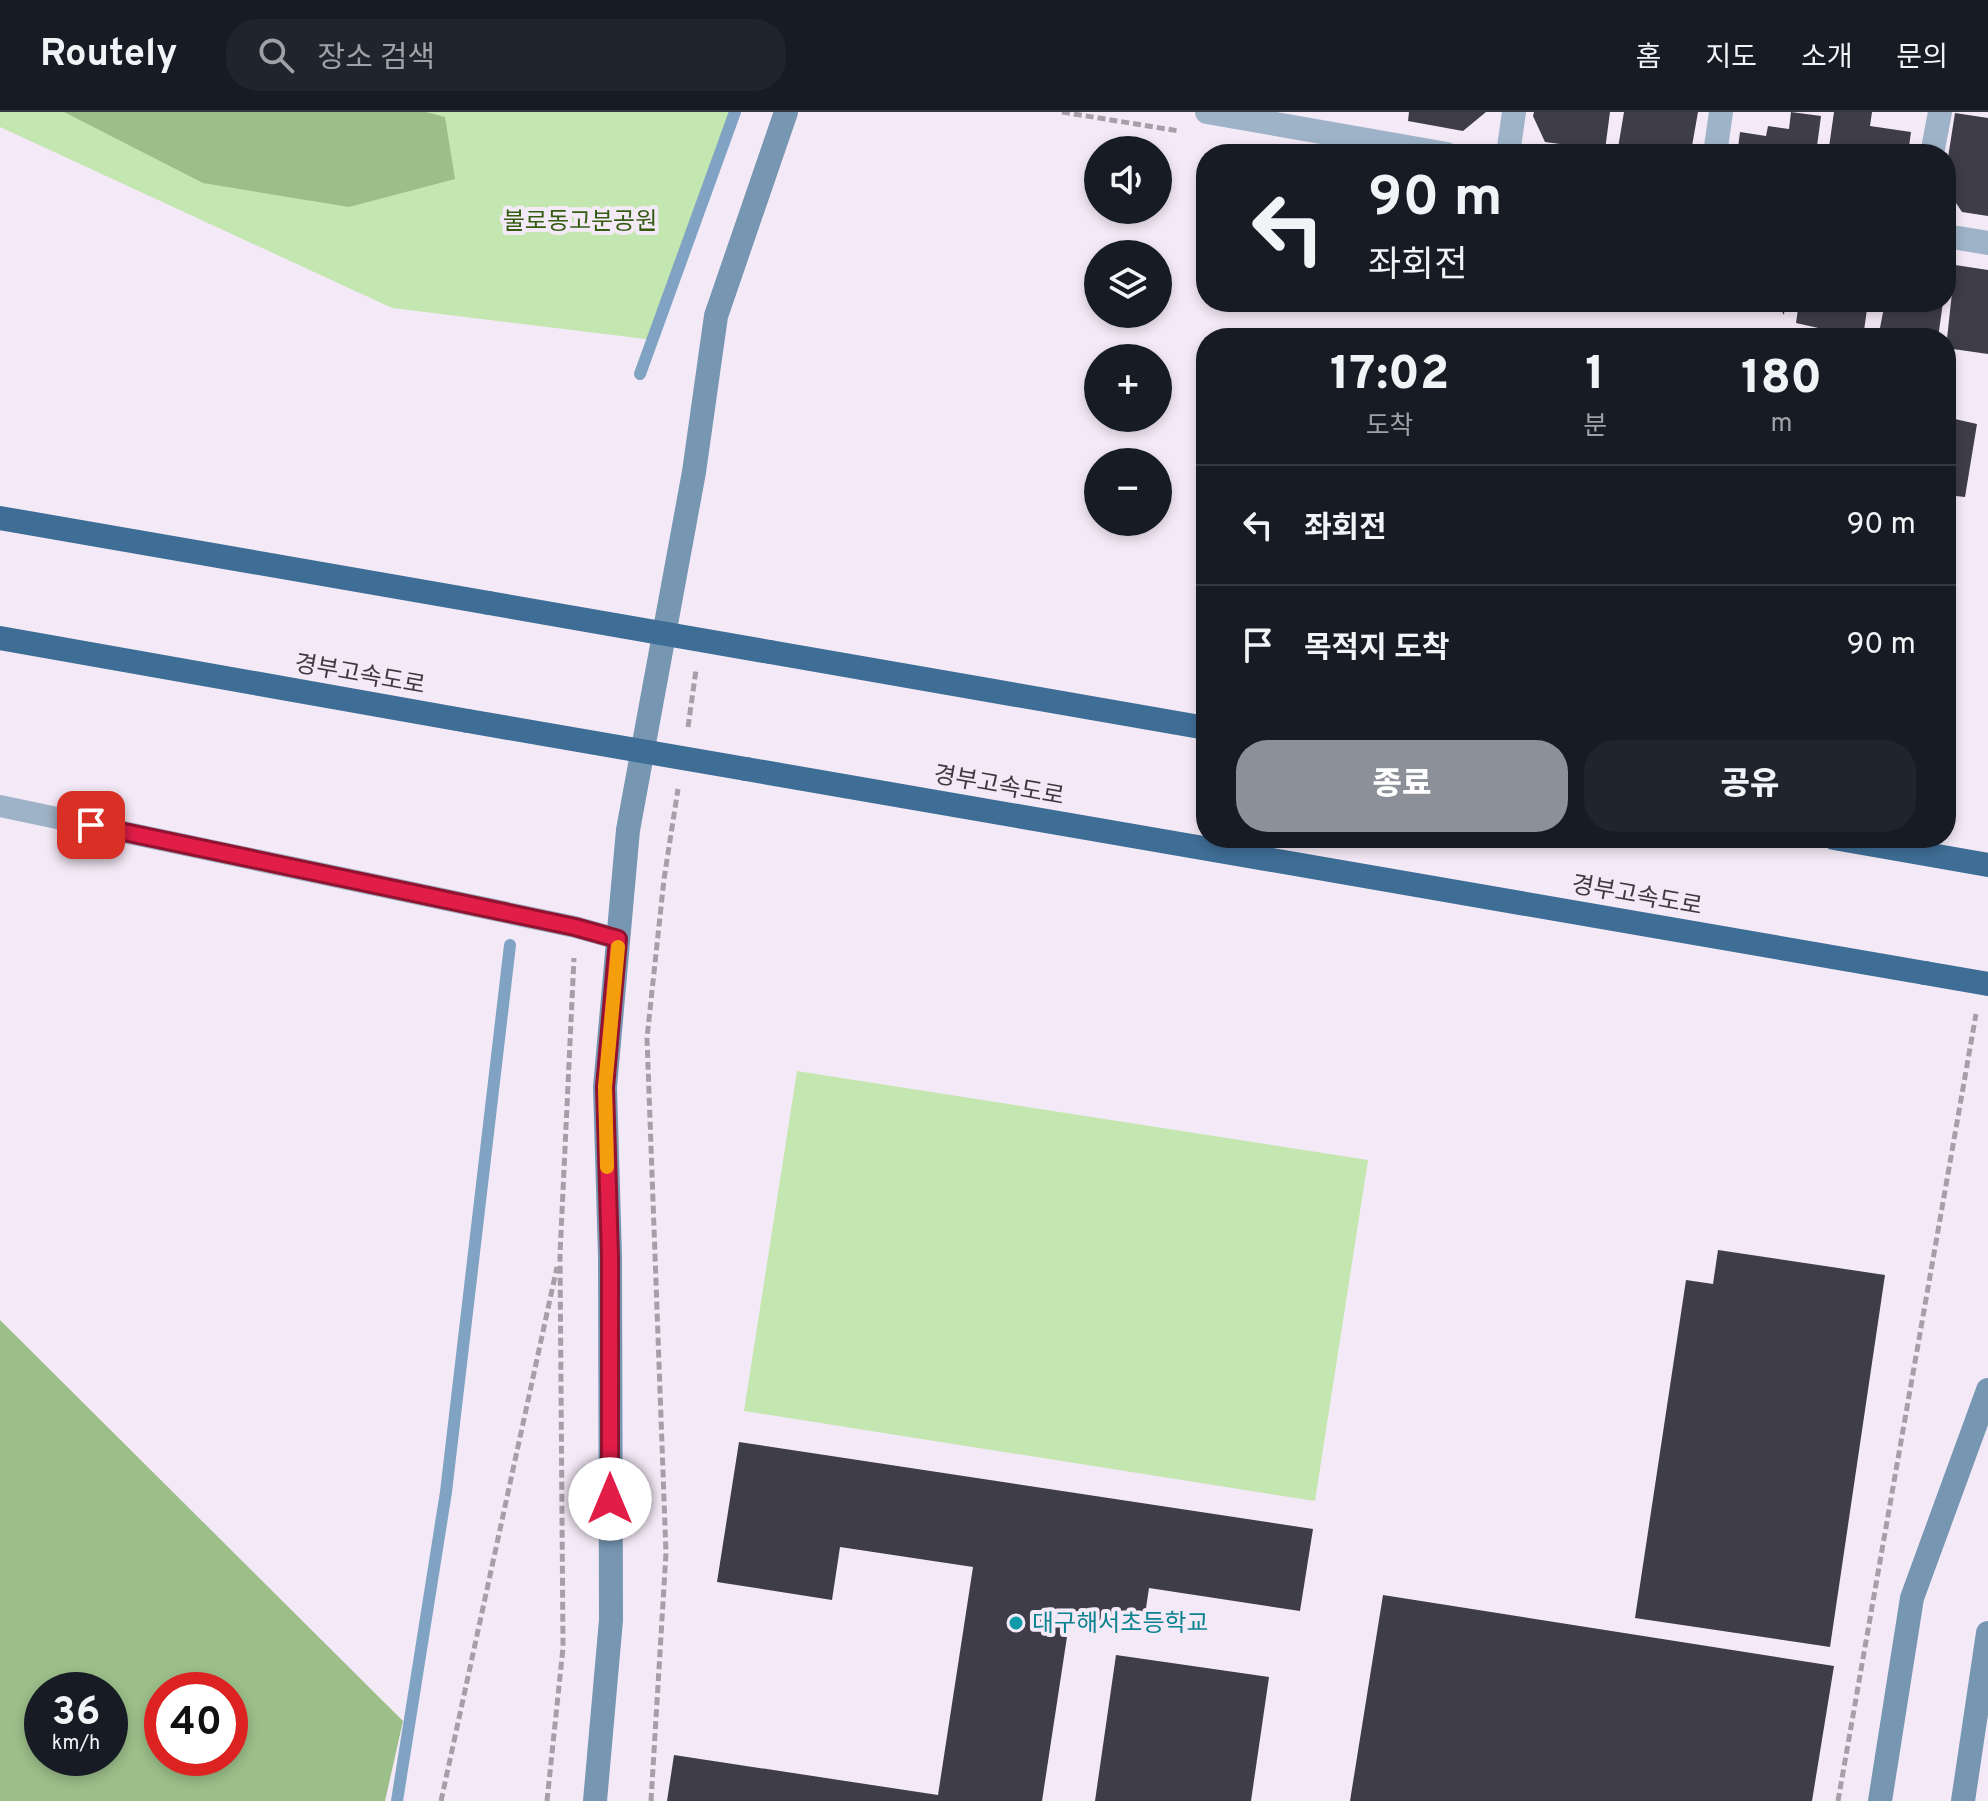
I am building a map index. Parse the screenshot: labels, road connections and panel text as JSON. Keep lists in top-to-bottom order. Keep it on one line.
{"streets":{"highway":["경부고속도로"]},"parks":["불로동고분공원"],"places":["대구해서초등학교"],"page":{"header":"Routely","search":"장소 검색","nav":["홈","지도","소개","문의"],"map_buttons":["+","−"],"turn":["90 m","좌회전"],"eta":["17:02","도착","1","분","180","m"],"list":[{"name":"좌회전","value":"90 m"},{"name":"목적지 도착","value":"90 m"}],"buttons":["종료","공유"],"speed":"36 km/h","limit":"40"}}
